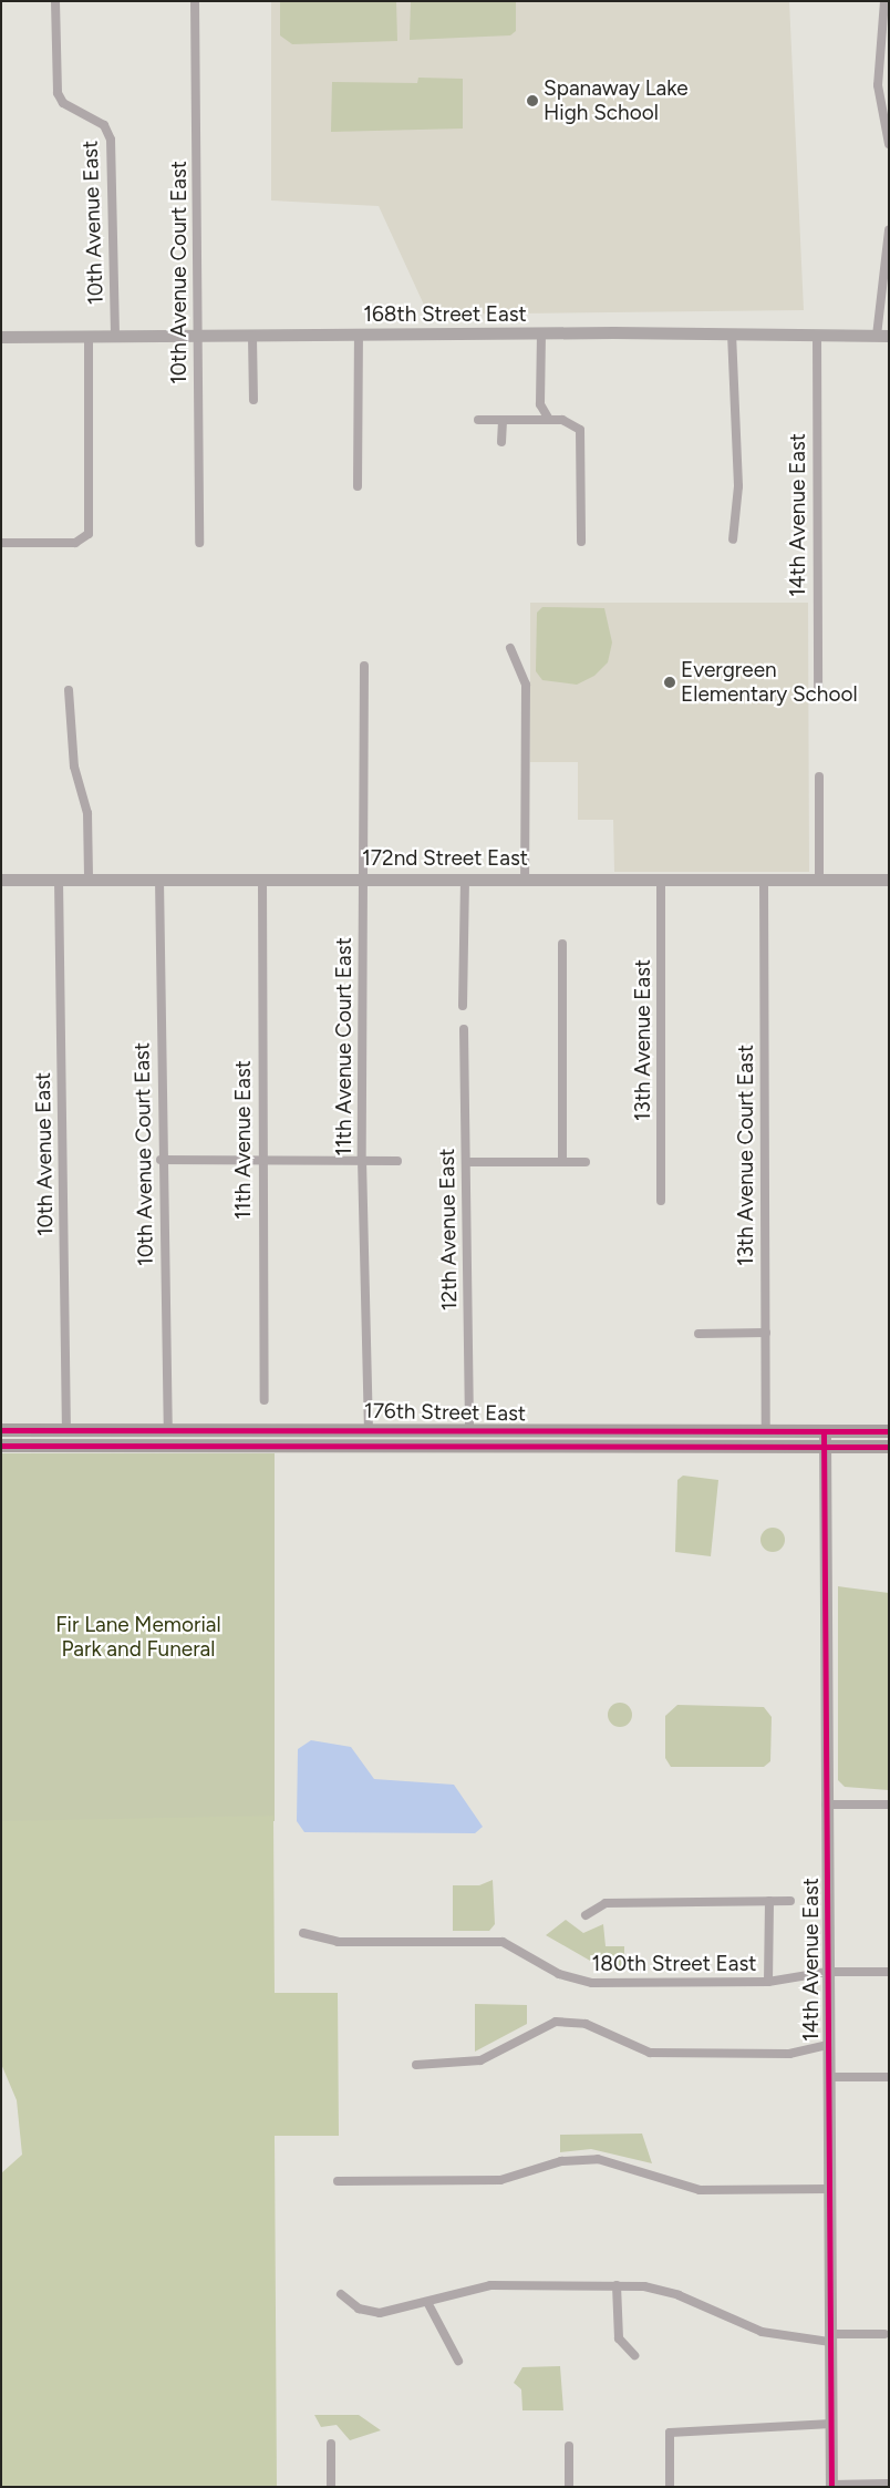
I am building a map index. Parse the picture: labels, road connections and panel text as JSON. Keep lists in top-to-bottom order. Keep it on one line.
{"streets":{"main road":["176th Street East"],"street":["10th Avenue East","10th Avenue Court East","168th Street East","14th Avenue East","172nd Street East","13th Avenue East","11th Avenue Court East","11th Avenue East","13th Avenue Court East","12th Avenue East","180th Street East"]},"crossings":[["10th Avenue East","168th Street East"],["10th Avenue East","172nd Street East"],["10th Avenue East","176th Street East"],["10th Avenue Court East","168th Street East"],["10th Avenue Court East","172nd Street East"],["10th Avenue Court East","176th Street East"],["168th Street East","14th Avenue East"],["14th Avenue East","176th Street East"],["14th Avenue East","180th Street East"],["172nd Street East","13th Avenue East"],["172nd Street East","11th Avenue Court East"],["172nd Street East","11th Avenue East"],["172nd Street East","13th Avenue Court East"],["11th Avenue Court East","176th Street East"],["13th Avenue Court East","176th Street East"],["12th Avenue East","176th Street East"]],"parks":["Fir Lane Memorial Park and Funeral"],"places":["Spanaway Lake High School","Evergreen Elementary School"]}
